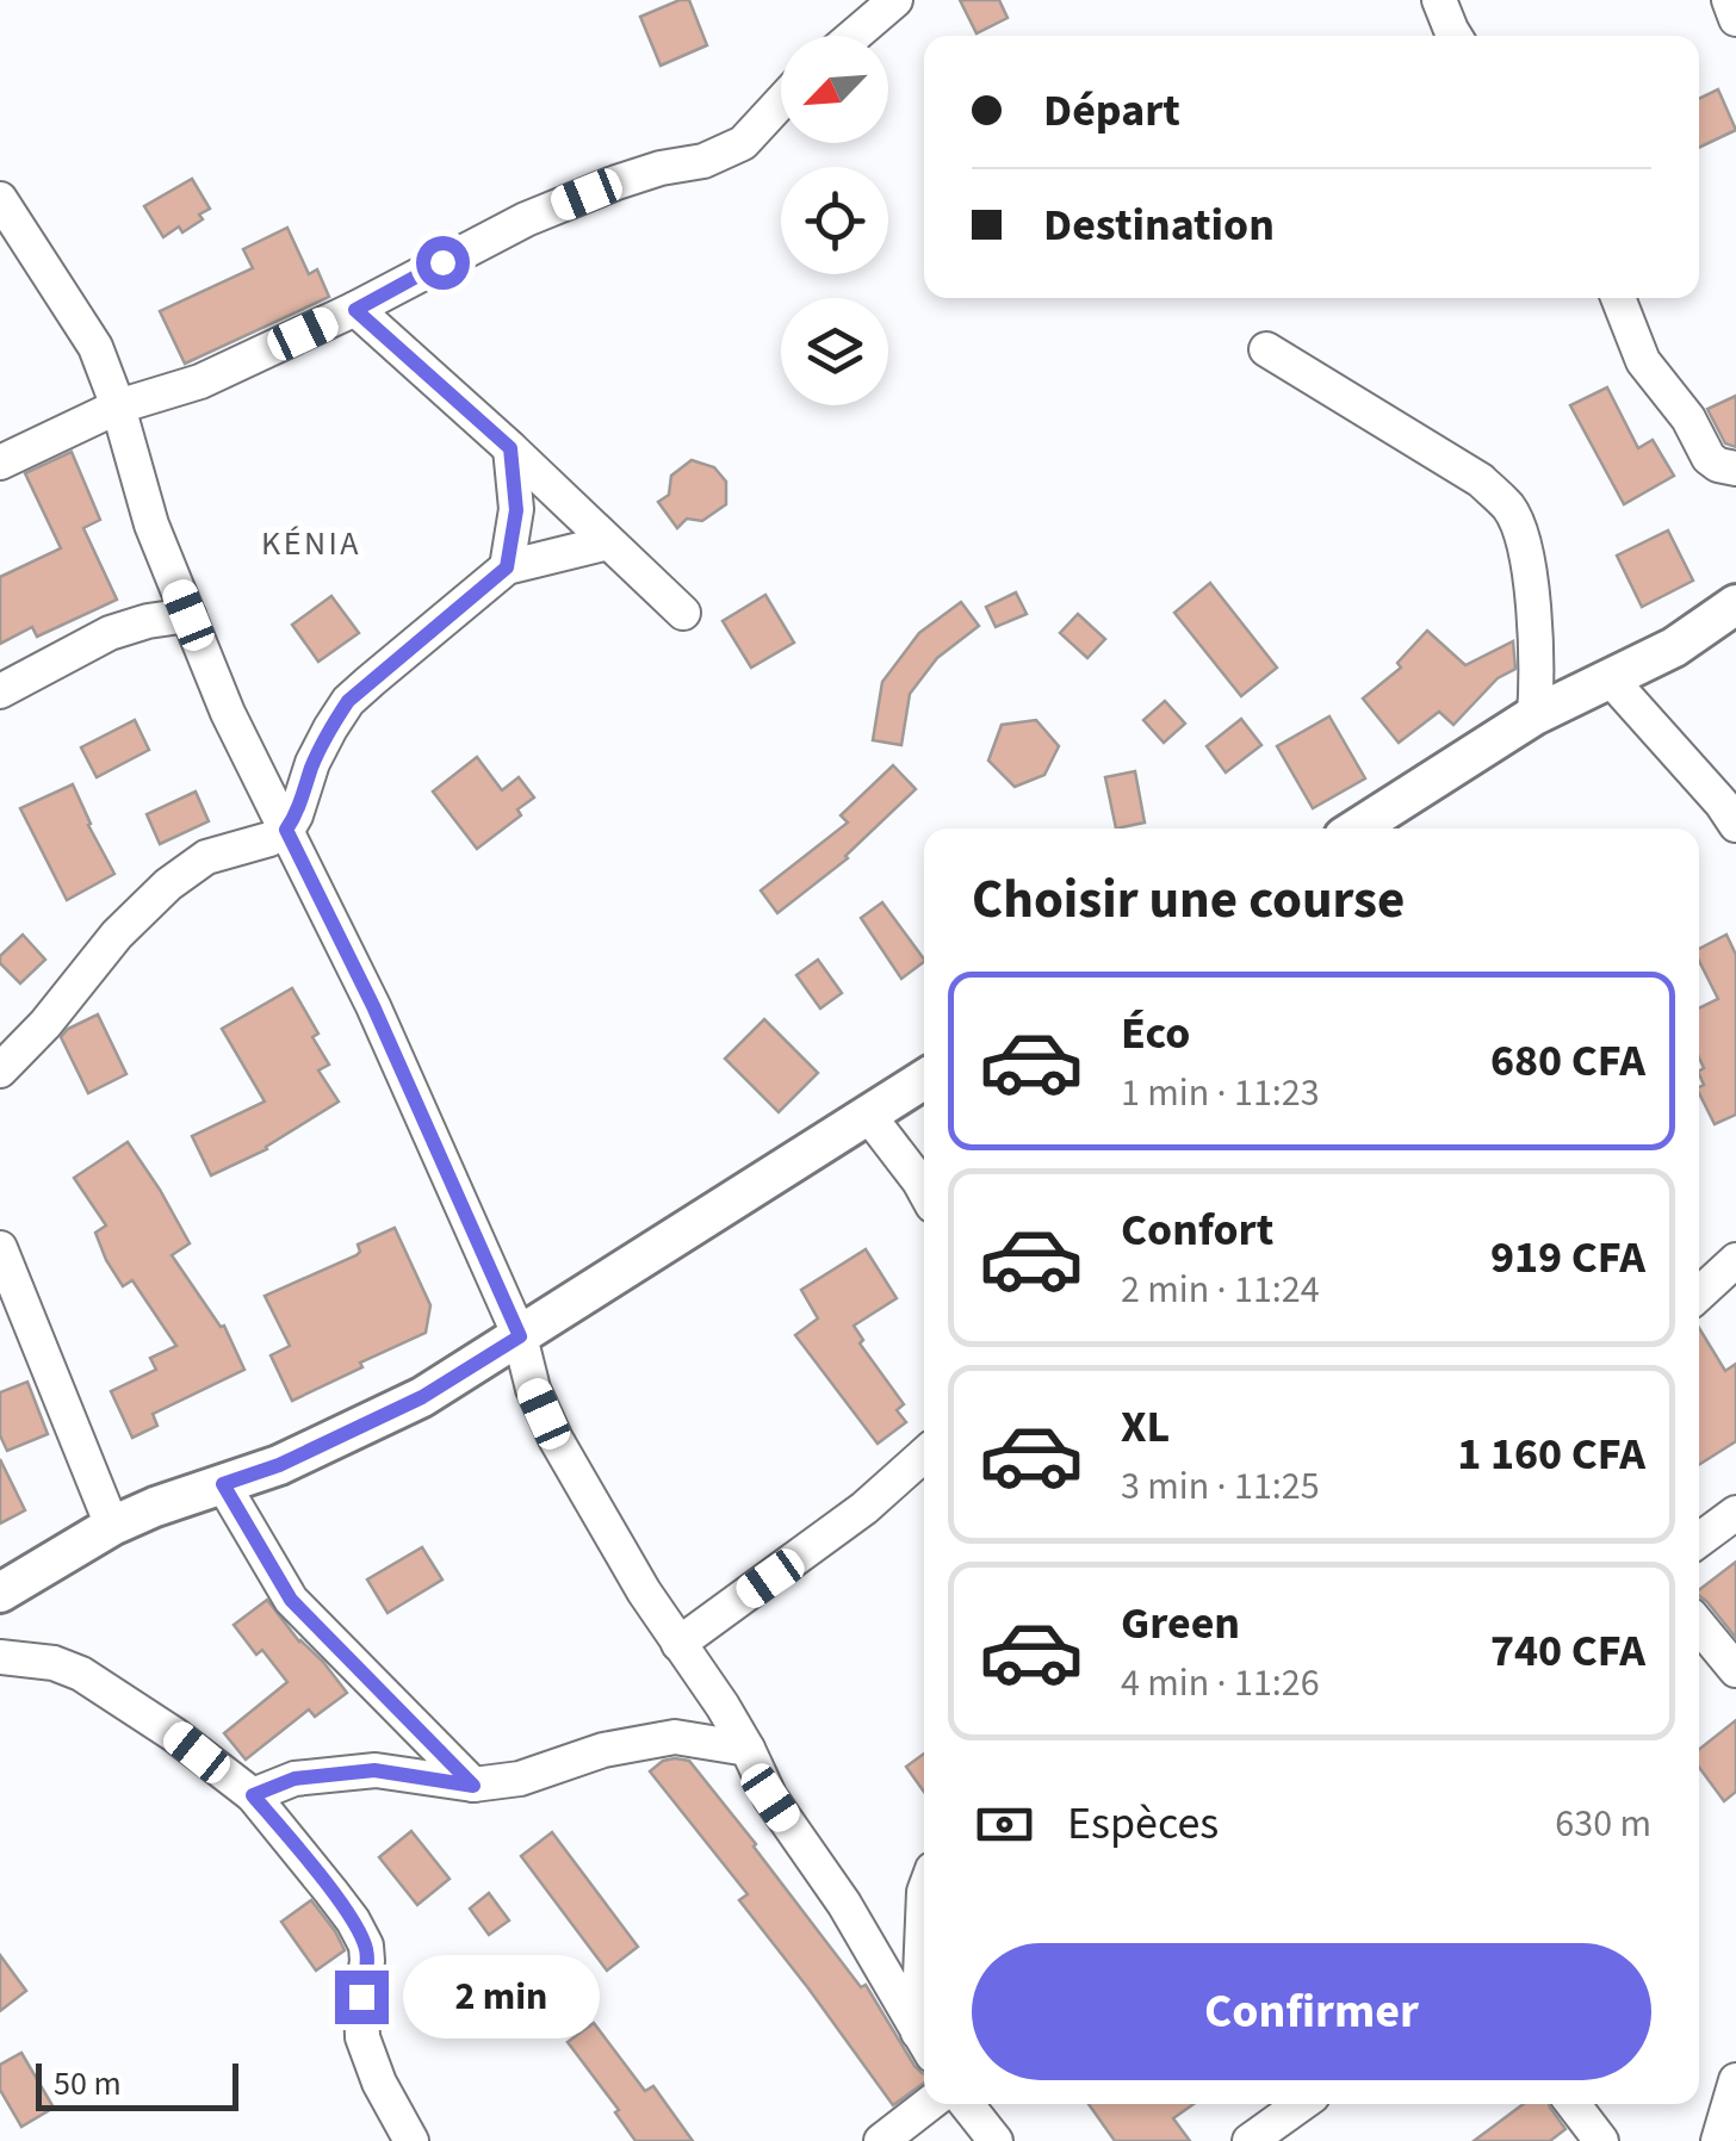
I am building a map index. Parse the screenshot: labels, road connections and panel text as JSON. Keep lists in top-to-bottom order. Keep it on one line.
{"districts":["KÉNIA"],"scale_bar":"50 m","north":"bottom left","page":{"banner":["Départ","Destination"],"heading":"Choisir une course","list":[{"name":"Éco","note":"1 min · 11:23","value":"680 CFA"},{"name":"Confort","note":"2 min · 11:24","value":"919 CFA"},{"name":"XL","note":"3 min · 11:25","value":"1 160 CFA"},{"name":"Green","note":"4 min · 11:26","value":"740 CFA"}],"pay":["Espèces","630 m"],"buttons":"Confirmer","bubble":"2 min","scale":"50 m"}}
